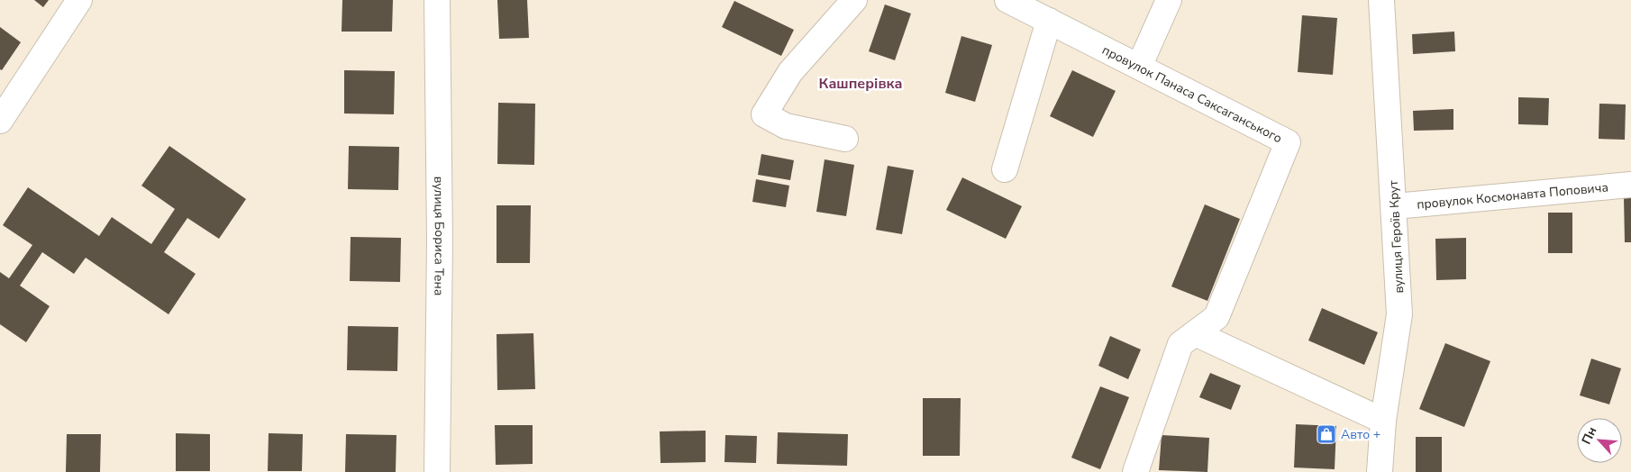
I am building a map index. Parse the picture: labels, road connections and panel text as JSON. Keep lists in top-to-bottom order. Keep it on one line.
{"streets":{"street":["провулок Панаса Саксаганського","провулок Космонавта Поповича","вулиця Бориса Тена","вулиця Героїв Крут"]},"crossings":[["провулок Космонавта Поповича","вулиця Героїв Крут"]],"districts":["Кашперівка"],"places":{"shop":["Авто +"]},"north":"top left"}
